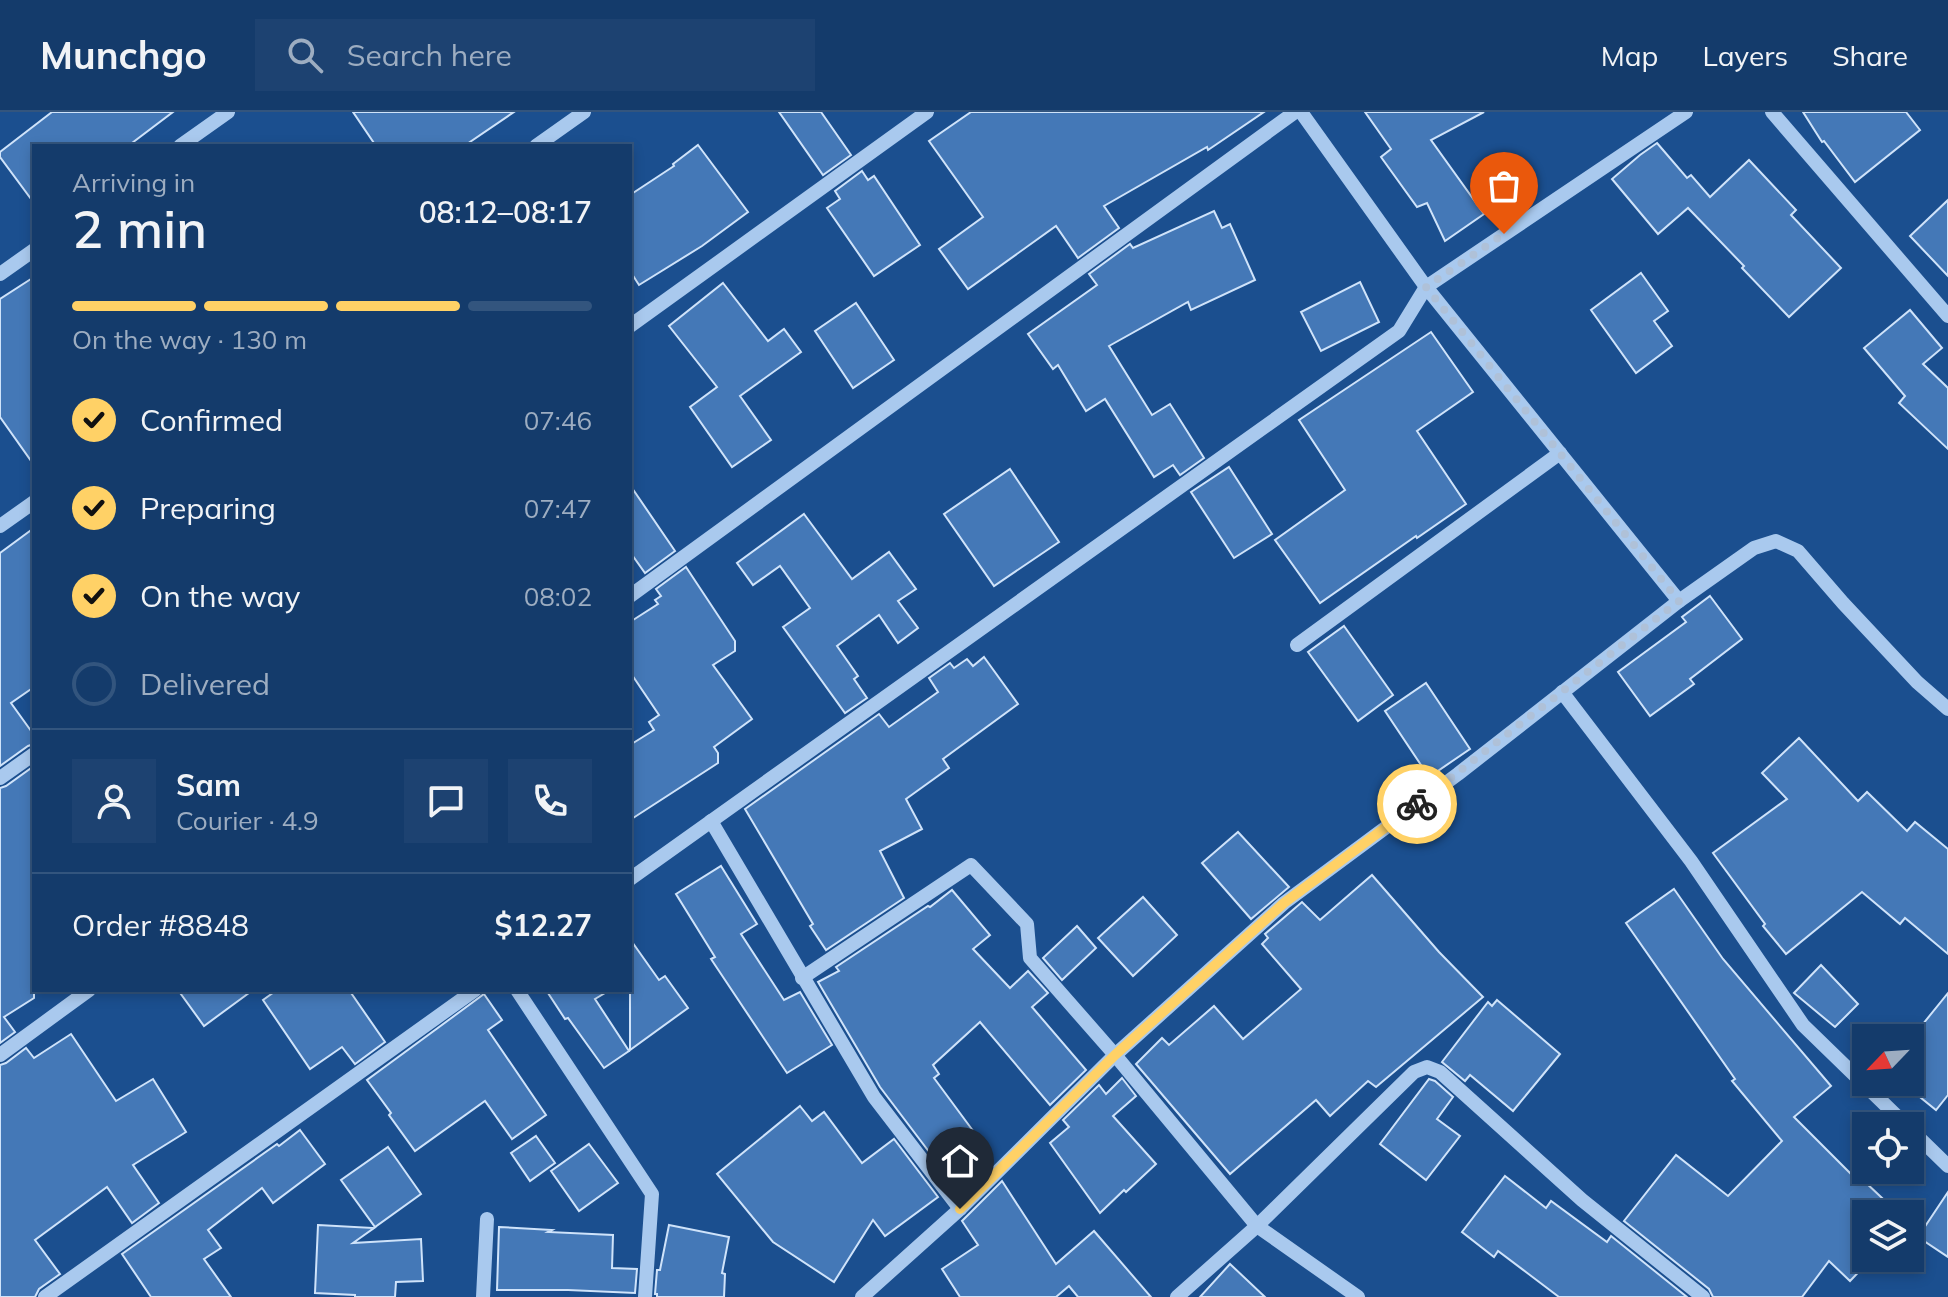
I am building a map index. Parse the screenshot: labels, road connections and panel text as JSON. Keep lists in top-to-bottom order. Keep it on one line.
{"north":"bottom left","page":{"header":"Munchgo","search":"Search here","nav":["Map","Layers","Share"],"heading":["2 min","Arriving in","08:12–08:17"],"panel":["Sam","Courier · 4.9","Order #8848","$12.27"],"bar":"On the way · 130 m","list":[["Confirmed","07:46"],["Preparing","07:47"],["On the way","08:02"],"Delivered"]}}
